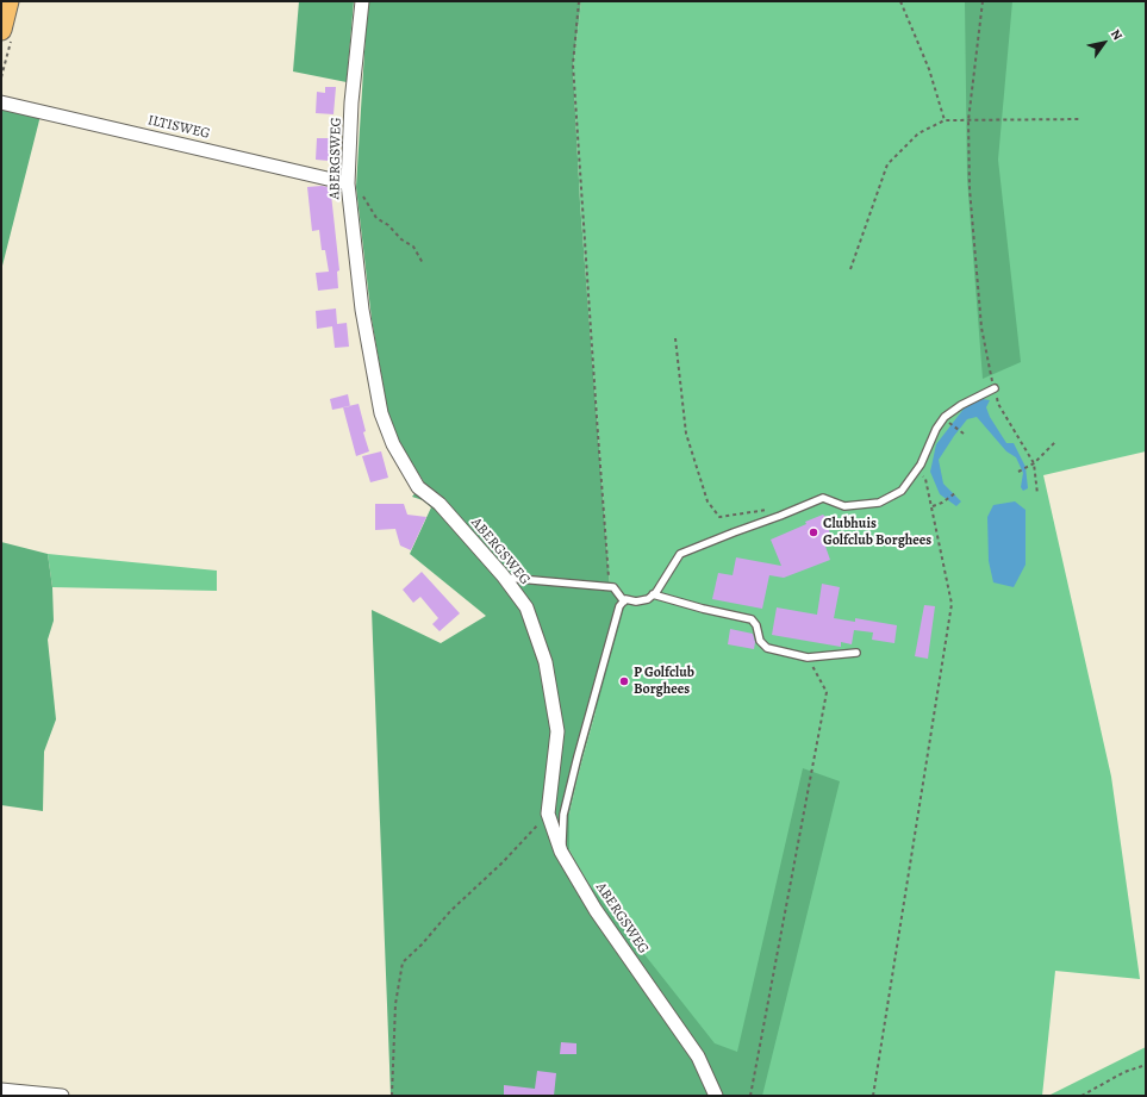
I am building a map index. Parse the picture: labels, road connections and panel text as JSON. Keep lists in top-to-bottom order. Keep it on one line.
{"streets":{"street":["ILTISWEG","ABERGSWEG"]},"crossings":[["ILTISWEG","ABERGSWEG"]],"places":["Clubhuis Golfclub Borghees","P Golfclub Borghees"],"north":"top right"}
